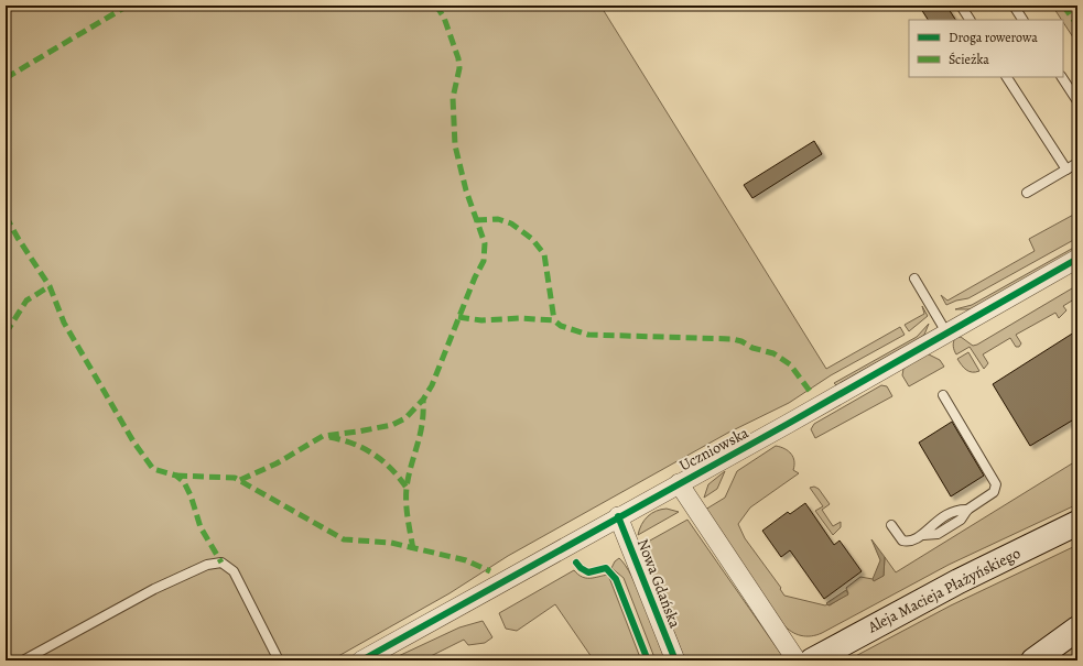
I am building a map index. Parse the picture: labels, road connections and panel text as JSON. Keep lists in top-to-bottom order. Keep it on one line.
{"streets":{"main road":["Aleja Macieja Płażyńskiego"],"street":["Uczniowska","Nowa Gdańska"]},"crossings":[["Uczniowska","Nowa Gdańska"]],"legend":["Droga rowerowa","Ścieżka"]}
